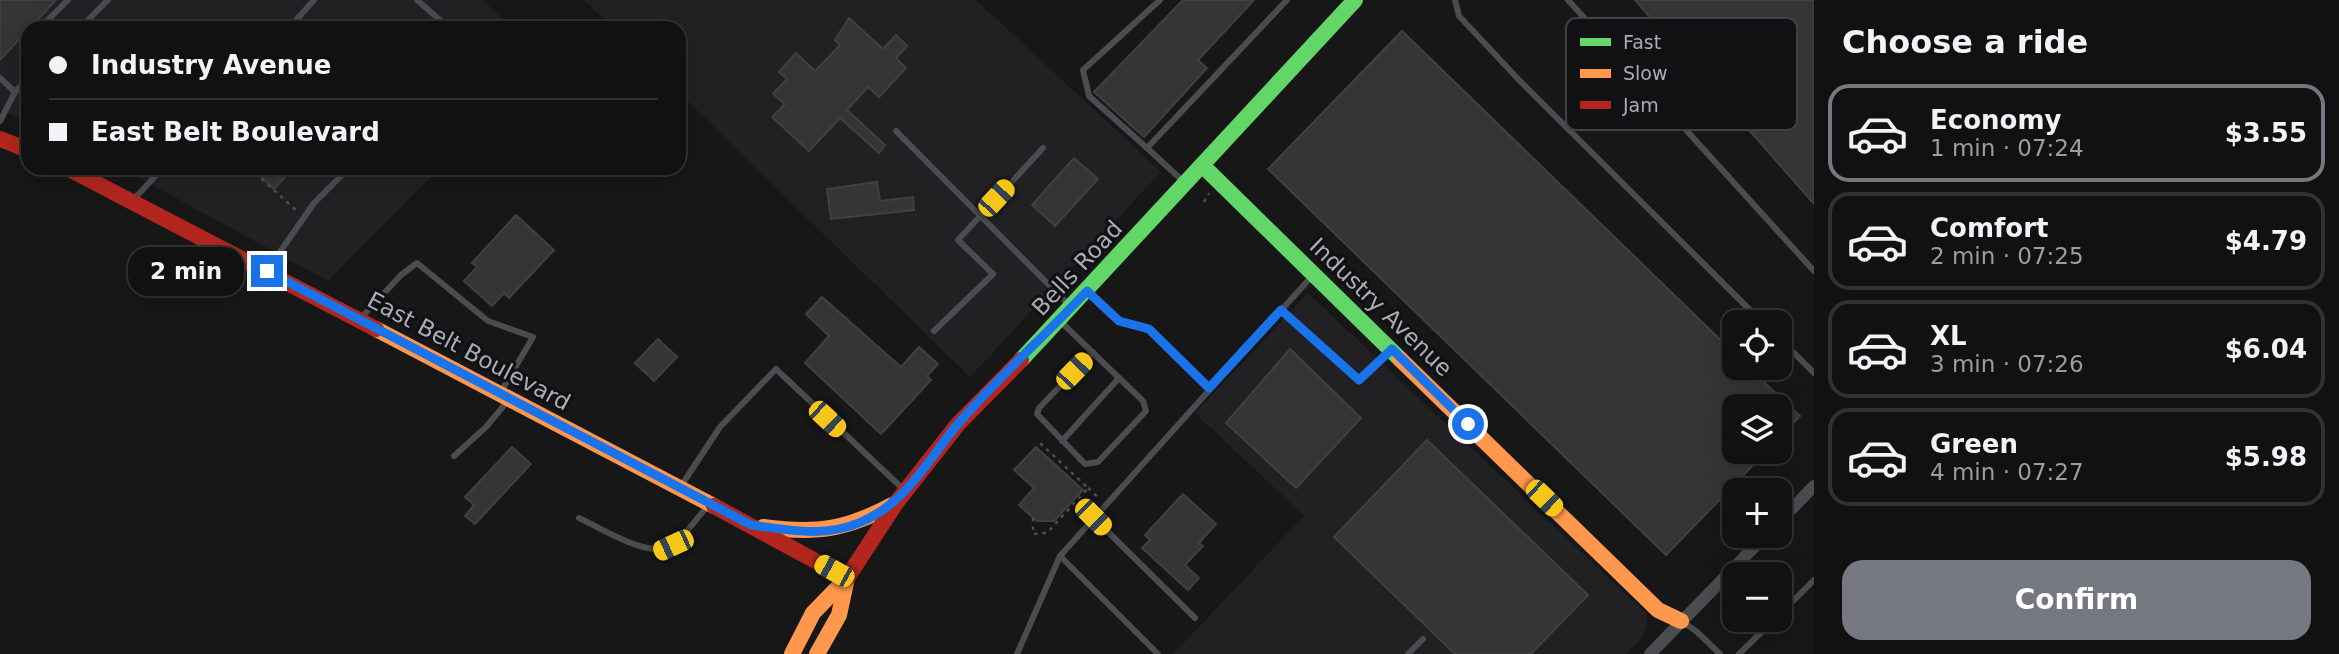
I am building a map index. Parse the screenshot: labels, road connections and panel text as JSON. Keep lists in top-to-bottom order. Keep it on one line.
{"streets":{"main road":["Bells Road","Industry Avenue","East Belt Boulevard"]},"crossings":[["Bells Road","Industry Avenue"],["Bells Road","East Belt Boulevard"]],"legend":["Fast","Slow","Jam"],"page":{"heading":"Choose a ride","banner":["Industry Avenue","East Belt Boulevard"],"list":[{"name":"Economy","note":"1 min · 07:24","value":"$3.55"},{"name":"Comfort","note":"2 min · 07:25","value":"$4.79"},{"name":"XL","note":"3 min · 07:26","value":"$6.04"},{"name":"Green","note":"4 min · 07:27","value":"$5.98"}],"bubble":"2 min","map_buttons":["+","−"],"buttons":"Confirm"}}
